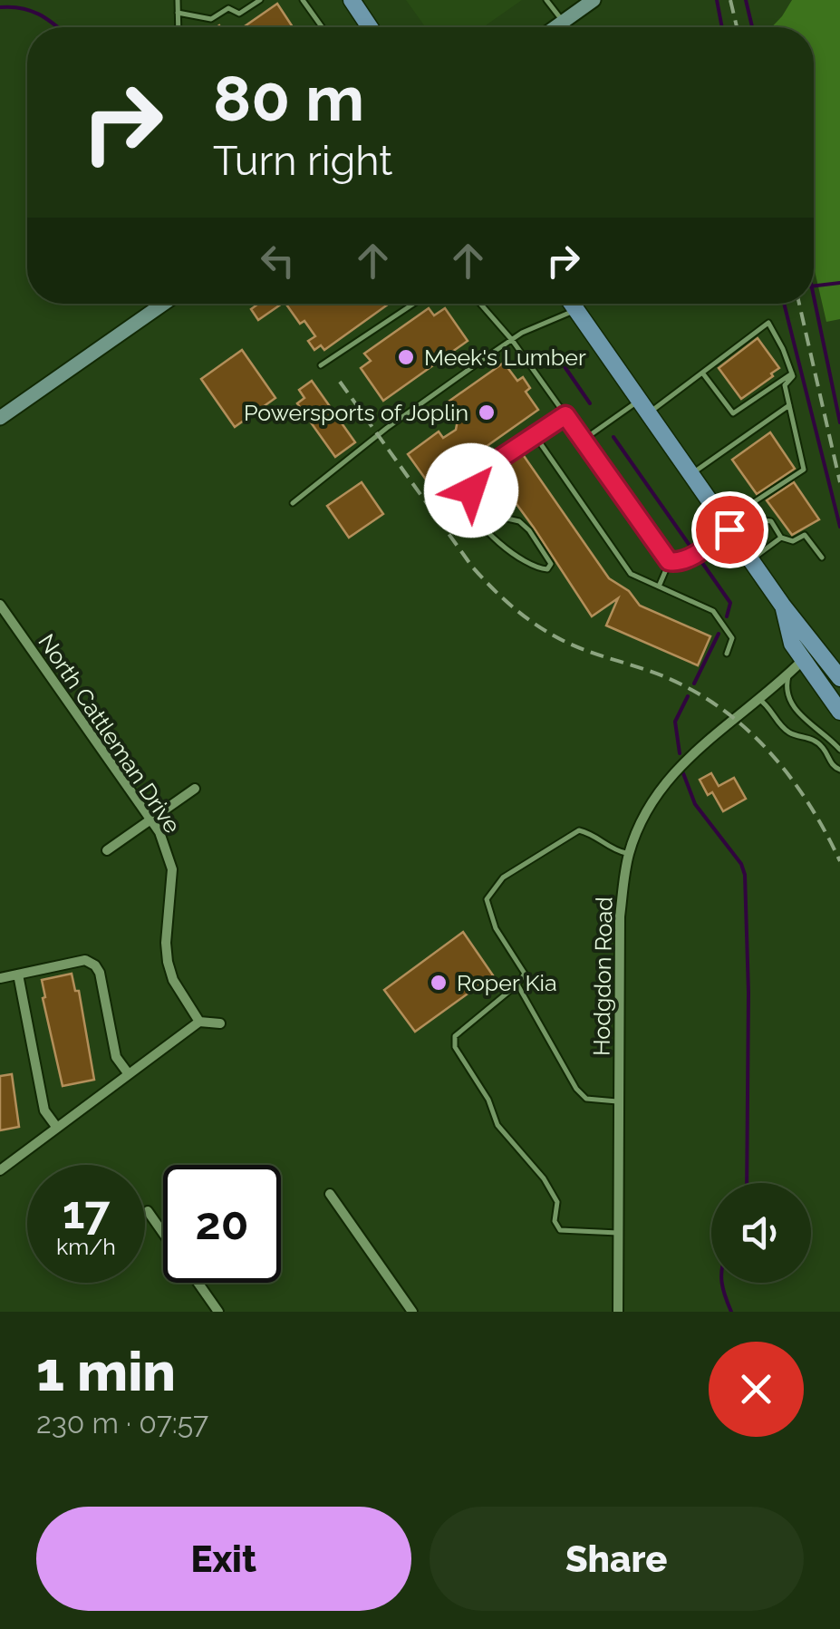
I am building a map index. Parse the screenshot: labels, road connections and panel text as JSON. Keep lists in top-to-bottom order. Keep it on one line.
{"streets":{"street":["North Cattleman Drive","Hodgdon Road"]},"places":["Meek's Lumber","Powersports of Joplin","Roper Kia"],"page":{"turn":["80 m","Turn right"],"speed":"17 km/h","limit":"20","heading":["1 min","230 m · 07:57"],"buttons":["Exit","Share"]}}
